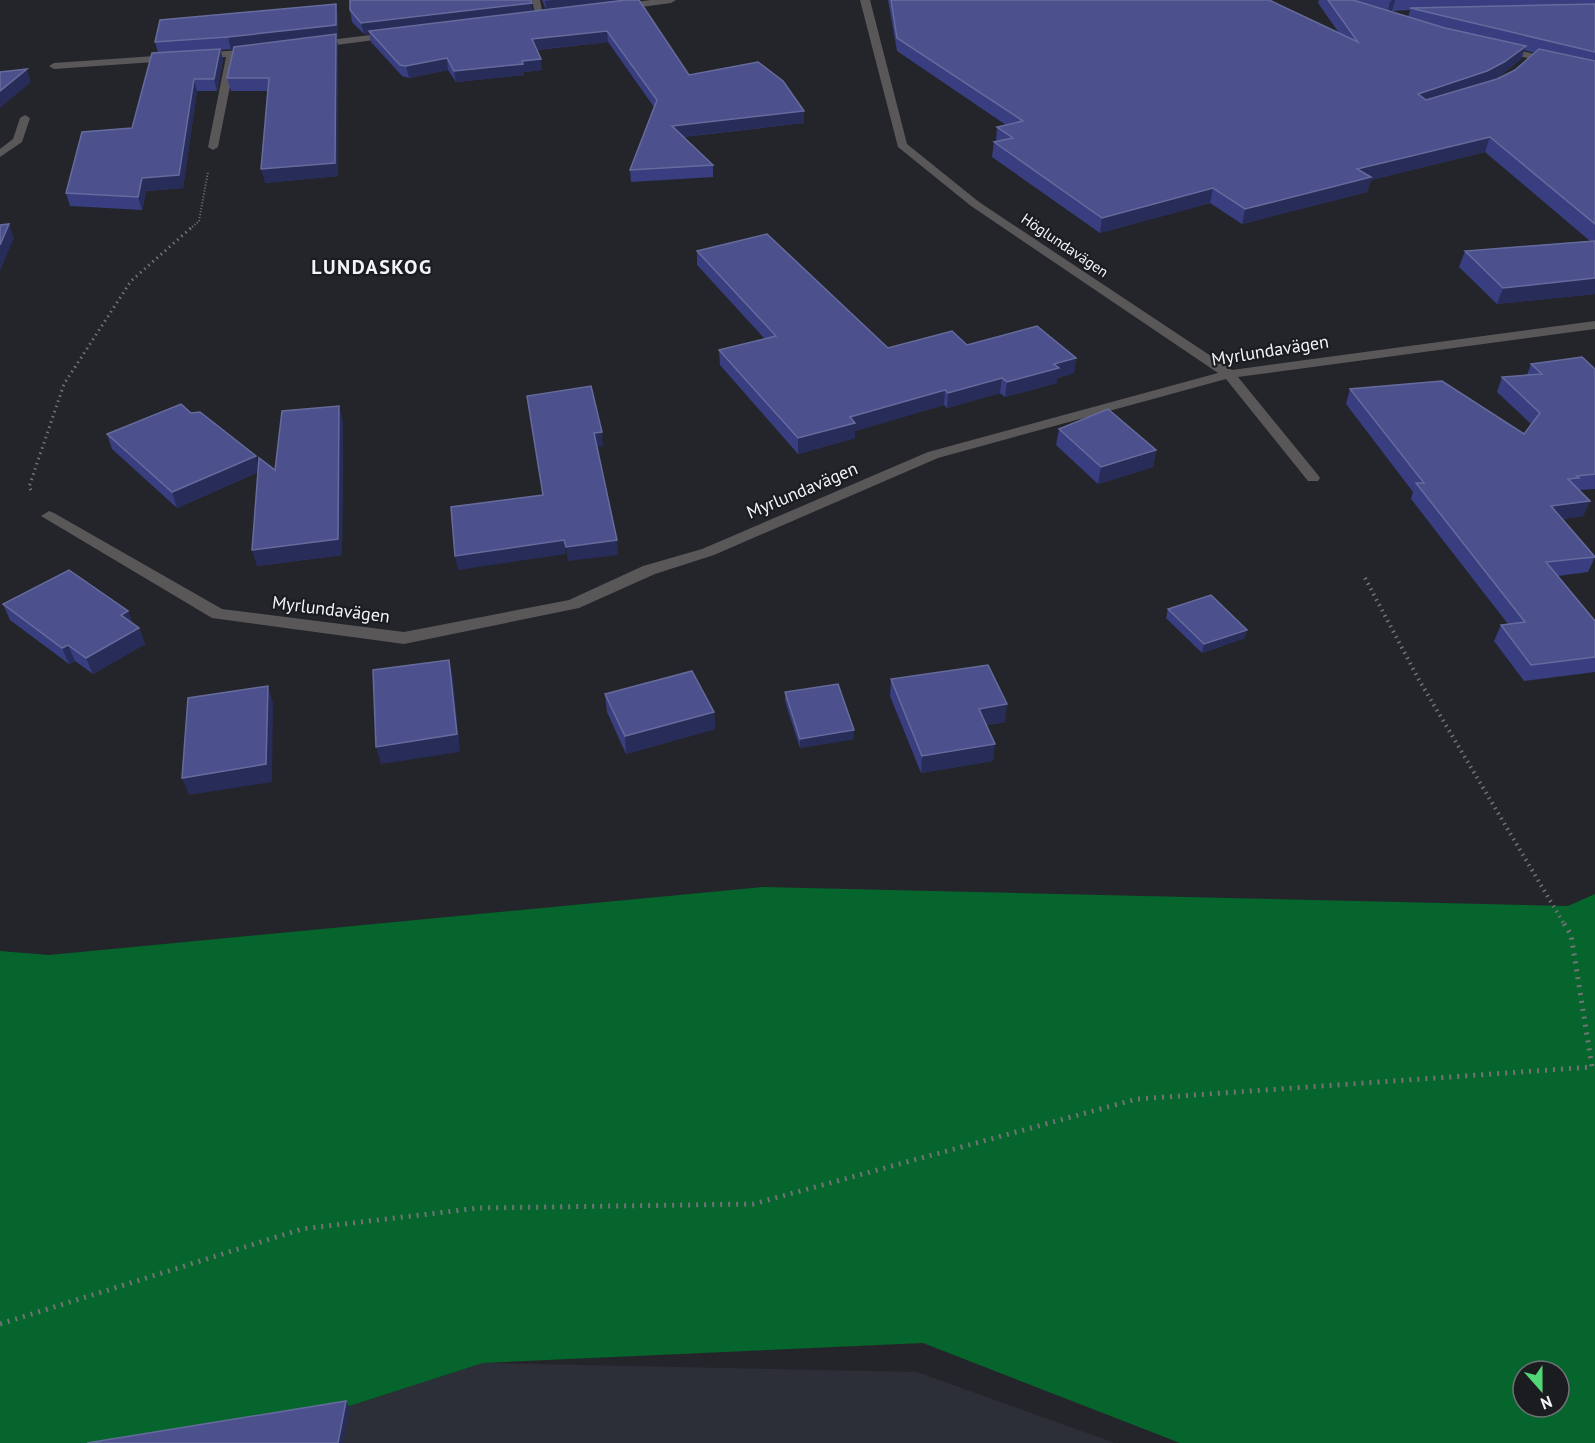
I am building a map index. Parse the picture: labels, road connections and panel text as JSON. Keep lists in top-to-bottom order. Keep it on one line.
{"streets":{"street":["Höglundavägen","Myrlundavägen"]},"crossings":[["Höglundavägen","Myrlundavägen"]],"districts":["LUNDASKOG"],"north":"bottom"}
